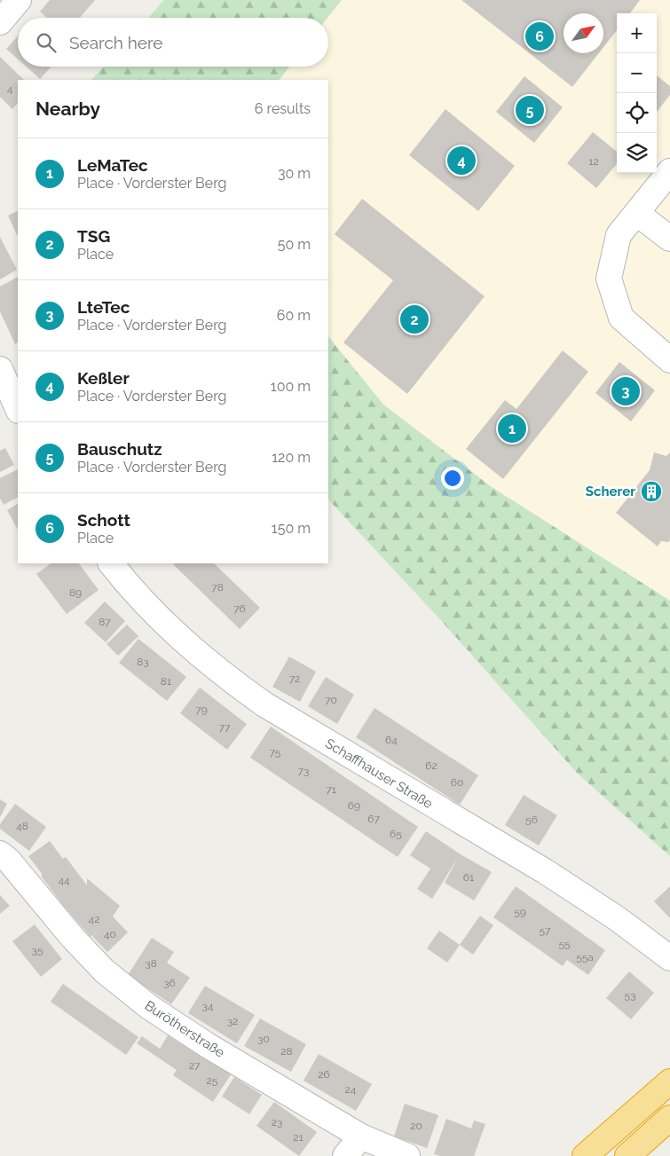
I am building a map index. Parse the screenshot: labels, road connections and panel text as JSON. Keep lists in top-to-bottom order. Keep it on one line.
{"streets":{"street":["Schaffhauser Straße","Burötherstraße"]},"places":{"building":["Scherer"]},"house_numbers":["4","12","78","89","76","87","83","72","81","70","79","77","64","75","62","73","60","71","69","67","56","48","65","61","44","59","42","57","40","55","35","55a","38","36","53","34","32","30","28","27","26","25","24","23","20","21"],"north":"top right","page":{"map_buttons":["+","−"],"search":"Search here","pins":["6","5","4","2","3","1"],"heading":["Nearby","6 results"],"list":[{"mark":"1","name":"LeMaTec","note":"Place · Vorderster Berg","value":"30 m"},{"mark":"2","name":"TSG","note":"Place","value":"50 m"},{"mark":"3","name":"LteTec","note":"Place · Vorderster Berg","value":"60 m"},{"mark":"4","name":"Keßler","note":"Place · Vorderster Berg","value":"100 m"},{"mark":"5","name":"Bauschutz","note":"Place · Vorderster Berg","value":"120 m"},{"mark":"6","name":"Schott","note":"Place","value":"150 m"}]}}
